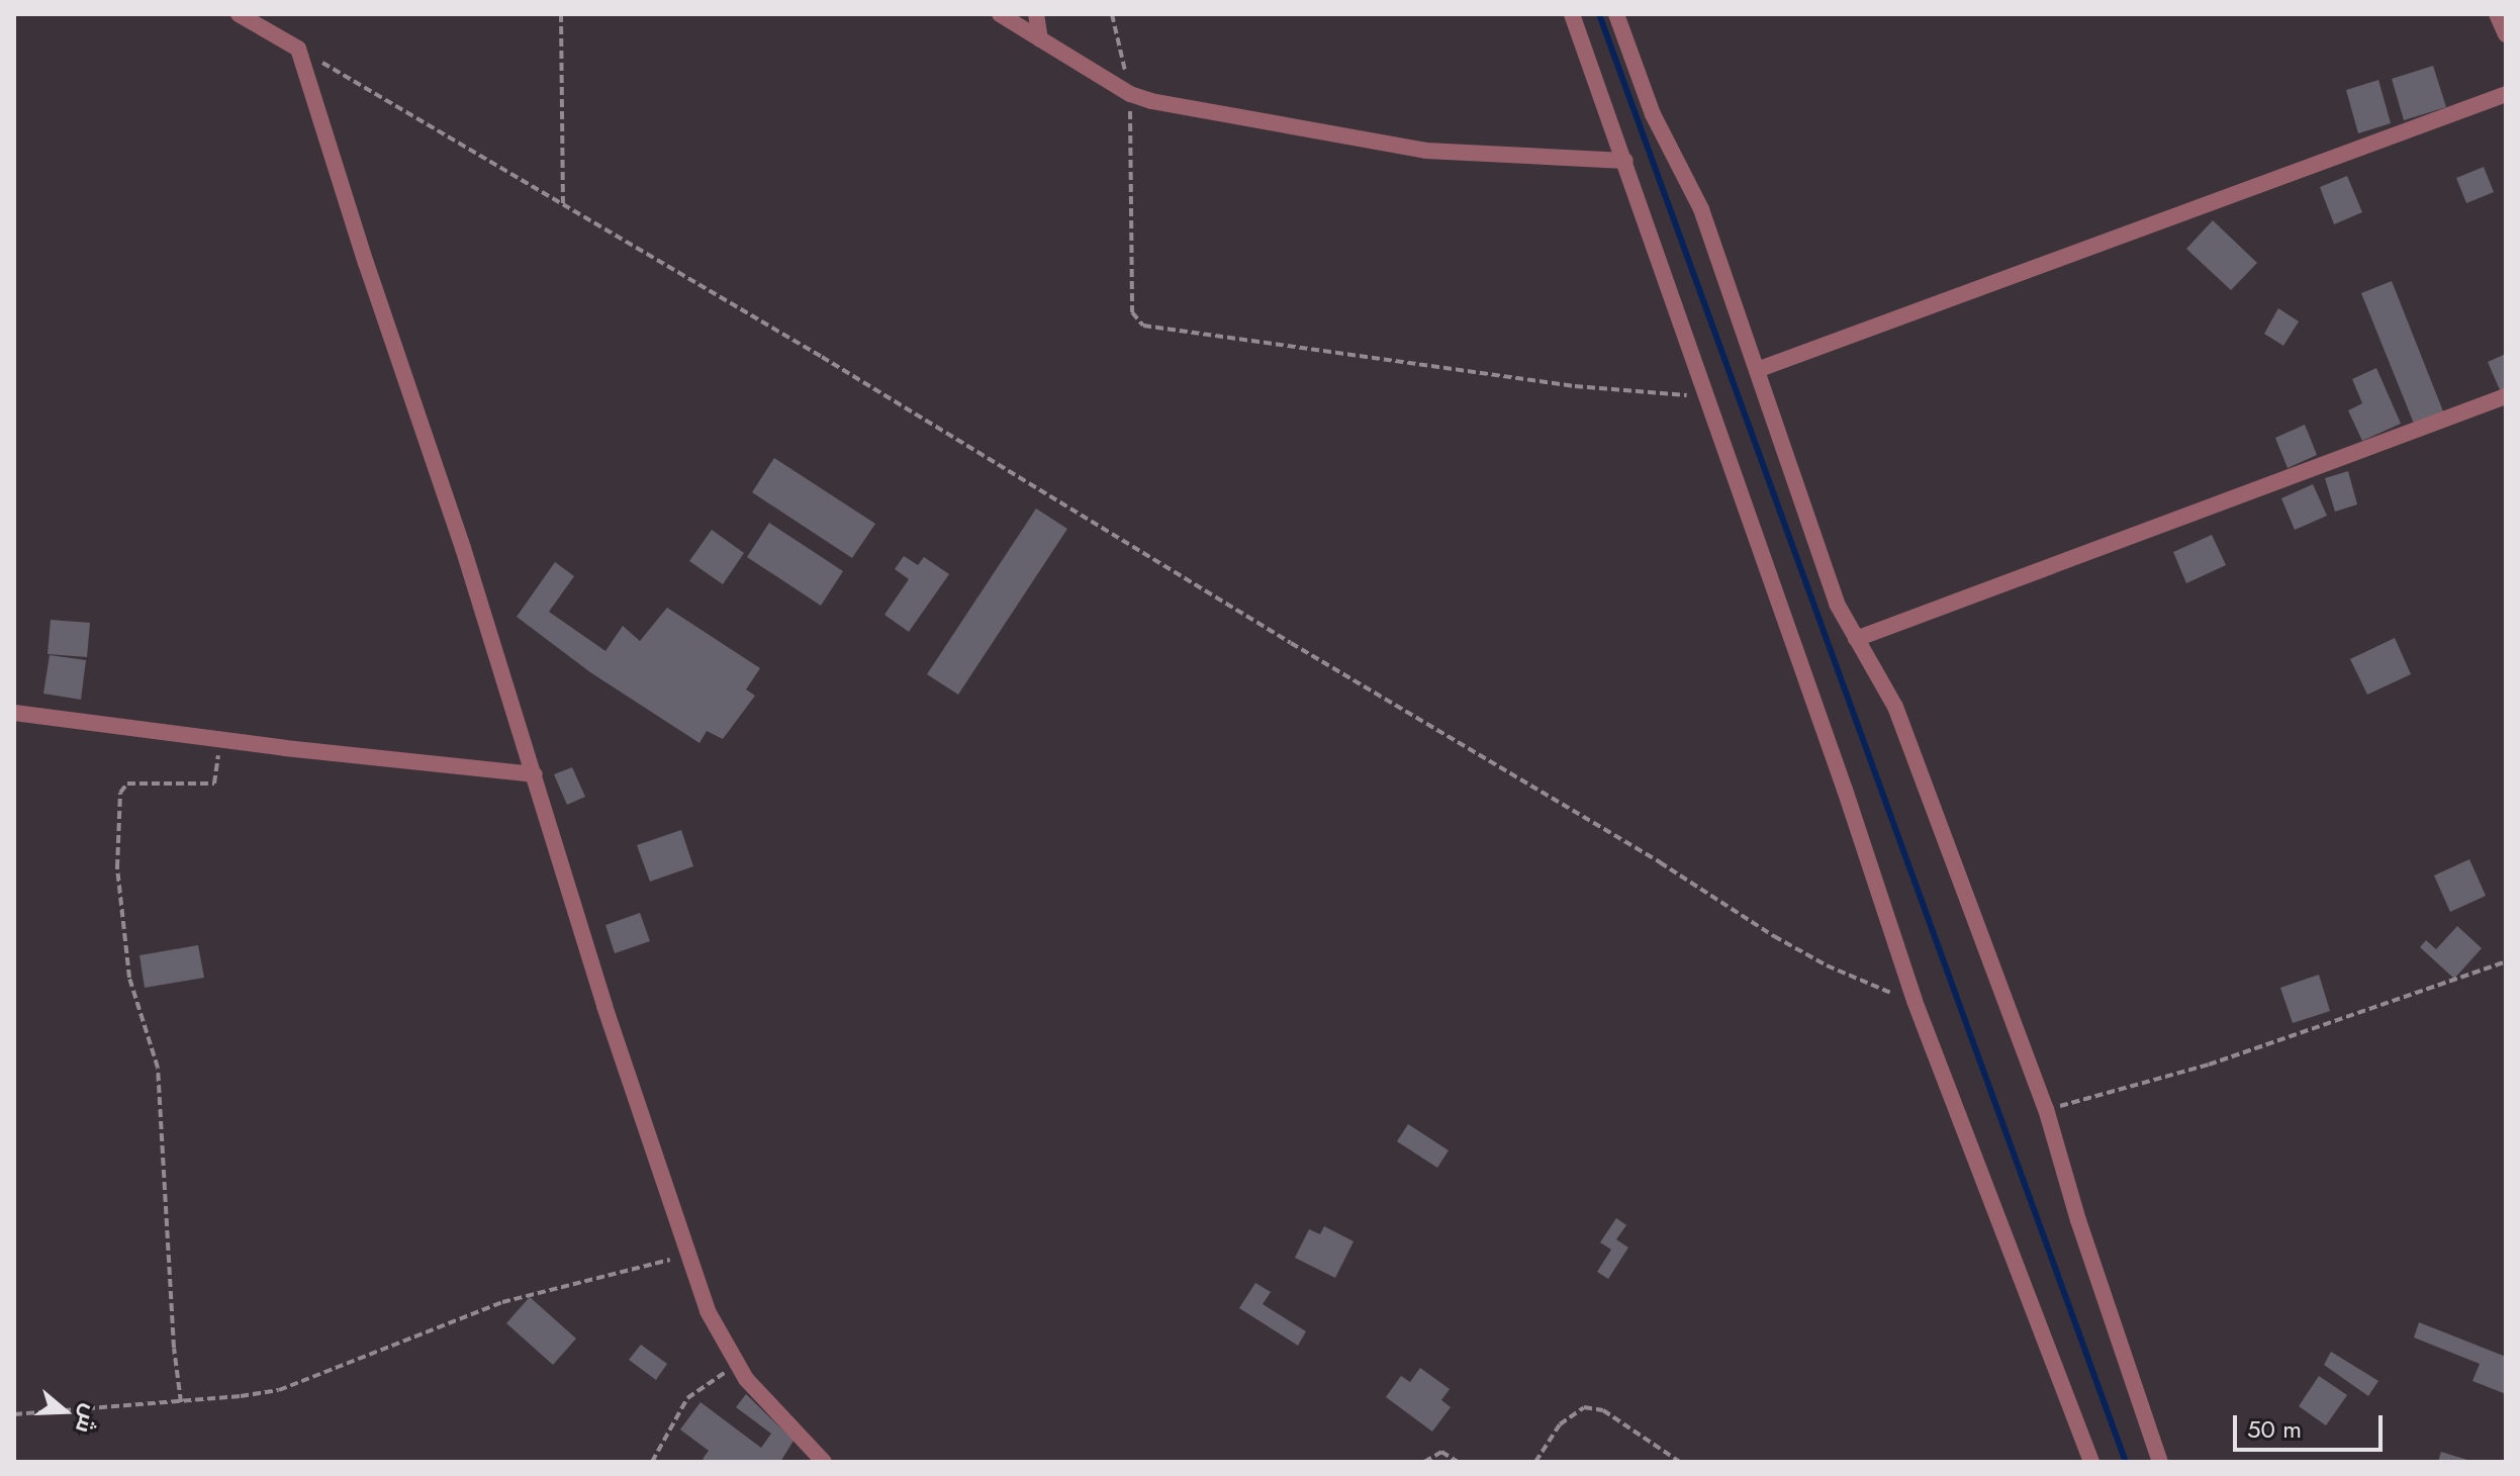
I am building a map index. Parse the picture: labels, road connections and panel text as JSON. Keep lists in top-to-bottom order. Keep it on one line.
{"scale_bar":"50 m","north":"right"}
